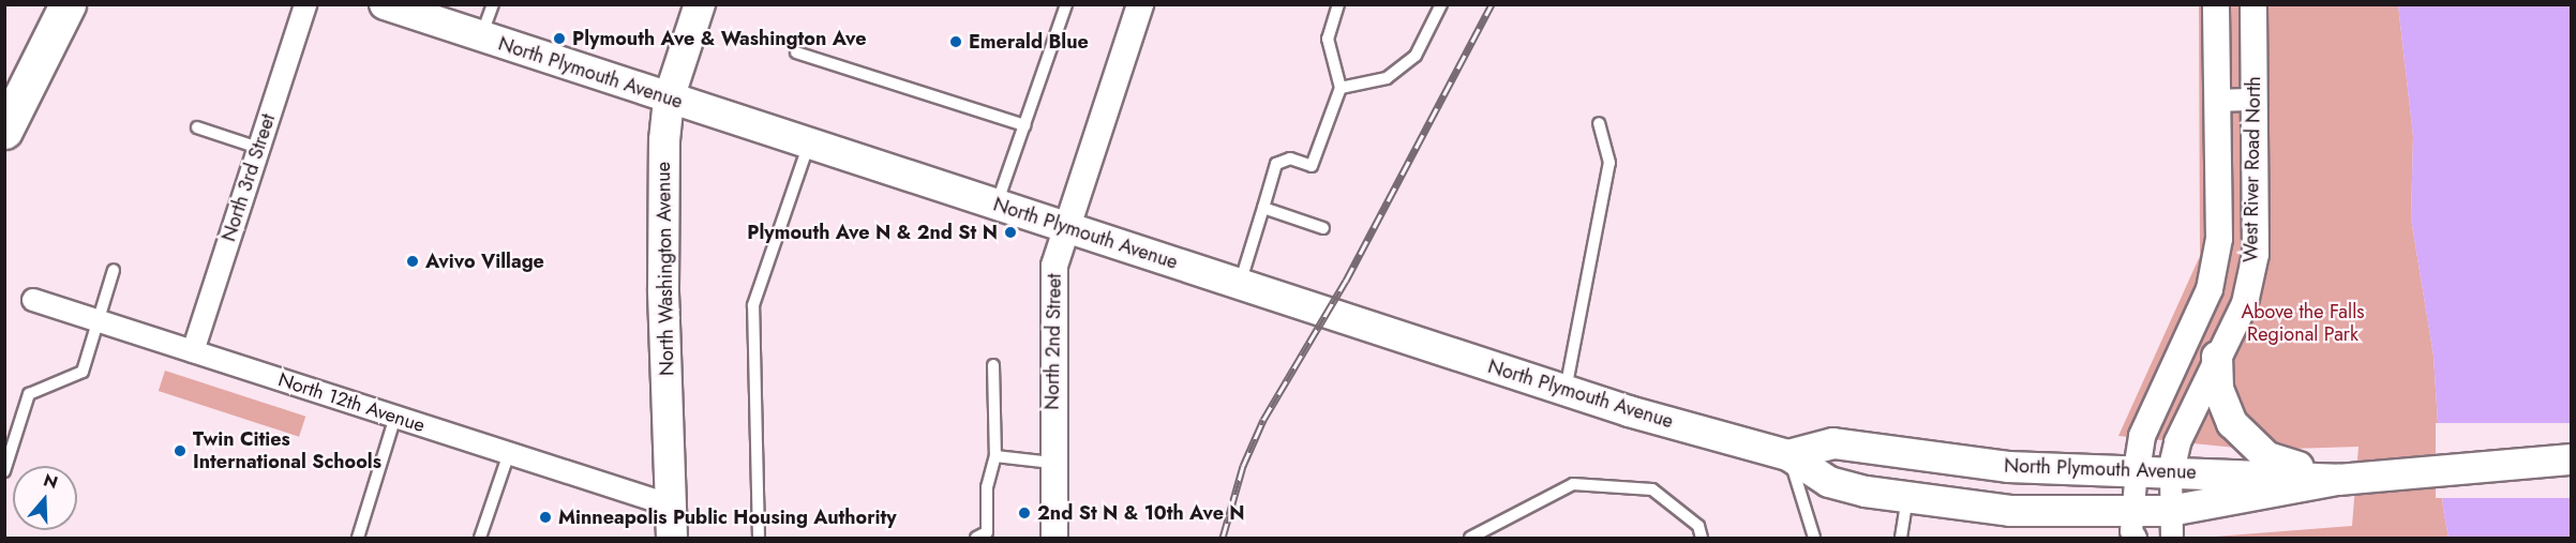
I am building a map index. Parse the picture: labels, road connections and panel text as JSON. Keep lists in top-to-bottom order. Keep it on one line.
{"streets":{"main road":["North Plymouth Avenue","North Washington Avenue"],"street":["West River Road North","North 3rd Street","North 2nd Street","North 12th Avenue"]},"crossings":[["North Plymouth Avenue","West River Road North"],["North Plymouth Avenue","North Washington Avenue"],["North Plymouth Avenue","North 2nd Street"],["North 3rd Street","North 12th Avenue"],["North Washington Avenue","North 12th Avenue"]],"parks":["Above the Falls Regional Park"],"places":["Plymouth Ave & Washington Ave","Emerald Blue","Plymouth Ave N & 2nd St N","Avivo Village","Twin Cities International Schools","2nd St N & 10th Ave N","Minneapolis Public Housing Authority"],"north":"top"}
